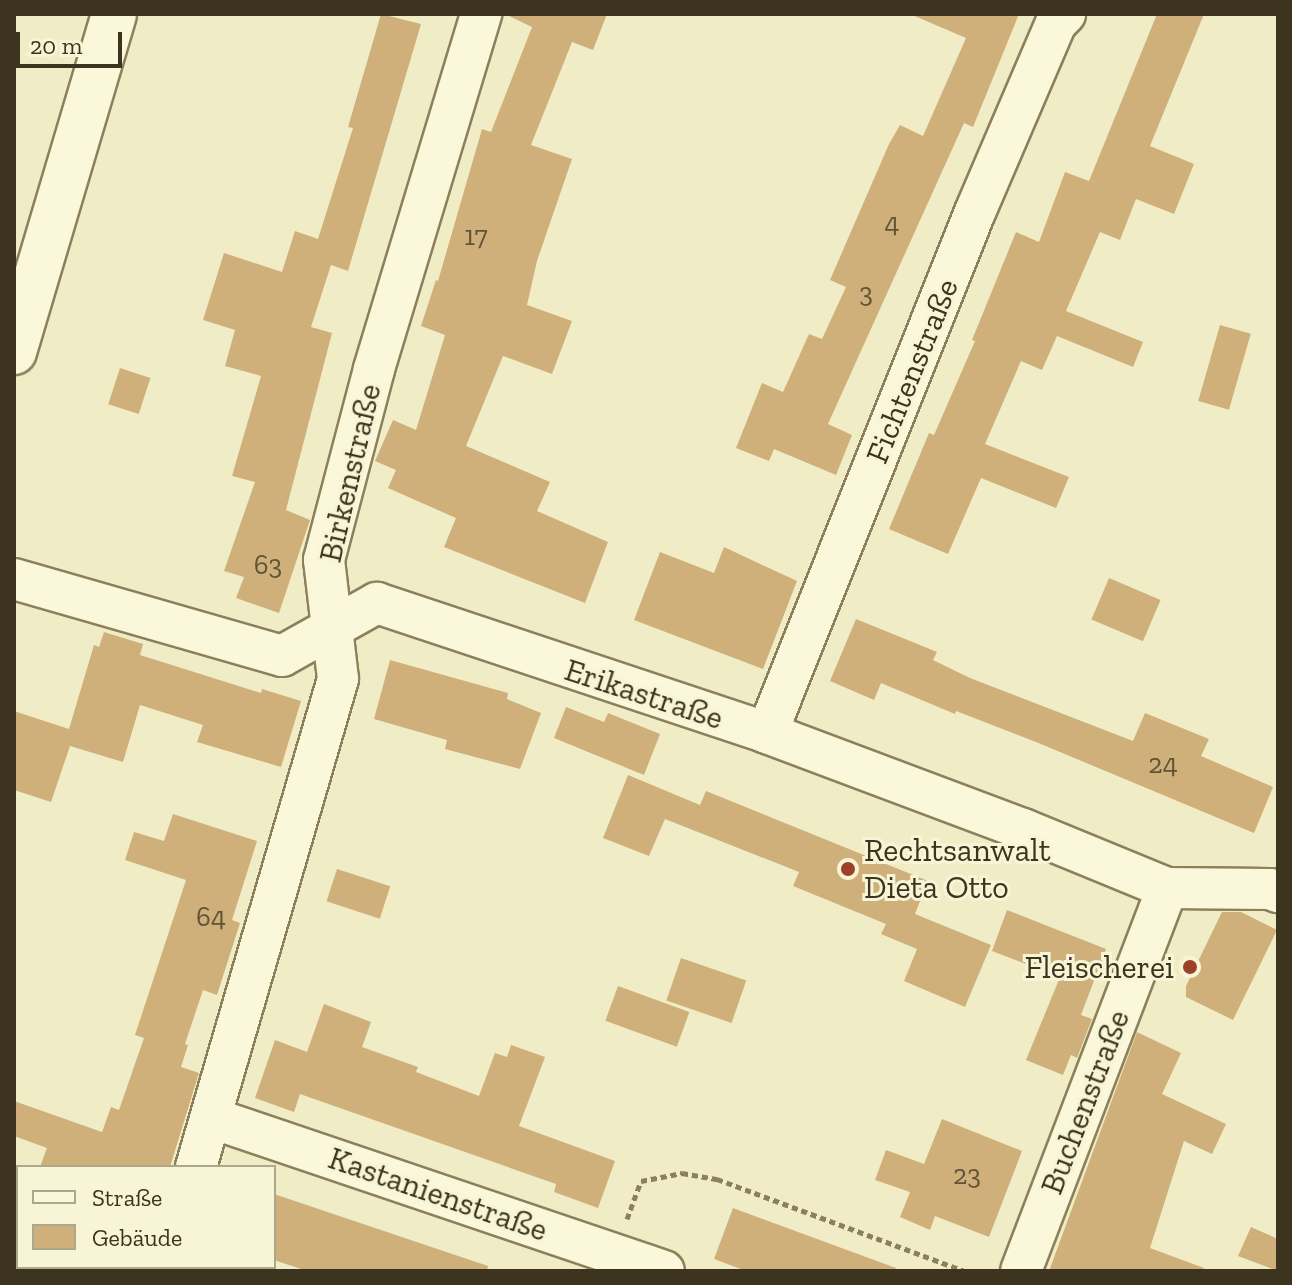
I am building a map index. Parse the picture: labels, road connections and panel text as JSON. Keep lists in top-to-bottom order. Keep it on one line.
{"streets":{"street":["Fichtenstraße","Birkenstraße","Erikastraße","Buchenstraße","Kastanienstraße"]},"crossings":[["Fichtenstraße","Erikastraße"],["Birkenstraße","Erikastraße"],["Birkenstraße","Kastanienstraße"],["Erikastraße","Buchenstraße"]],"places":["Rechtsanwalt Dieta Otto","Fleischerei"],"house_numbers":["4","17","3","63","24","64","23"],"legend":["Straße","Gebäude"],"scale_bar":"20 m"}
